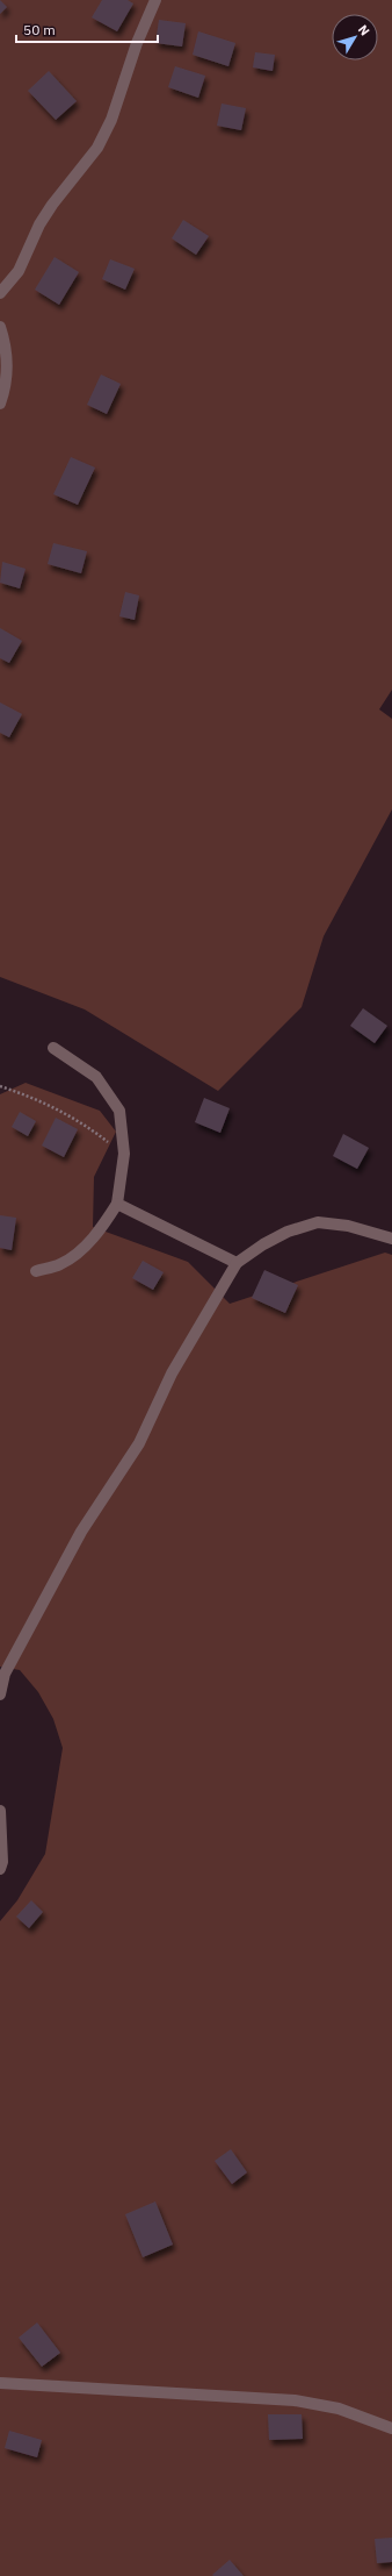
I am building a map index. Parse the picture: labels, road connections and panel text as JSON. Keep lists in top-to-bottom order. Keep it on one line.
{"scale_bar":"50 m","north":"top right"}
